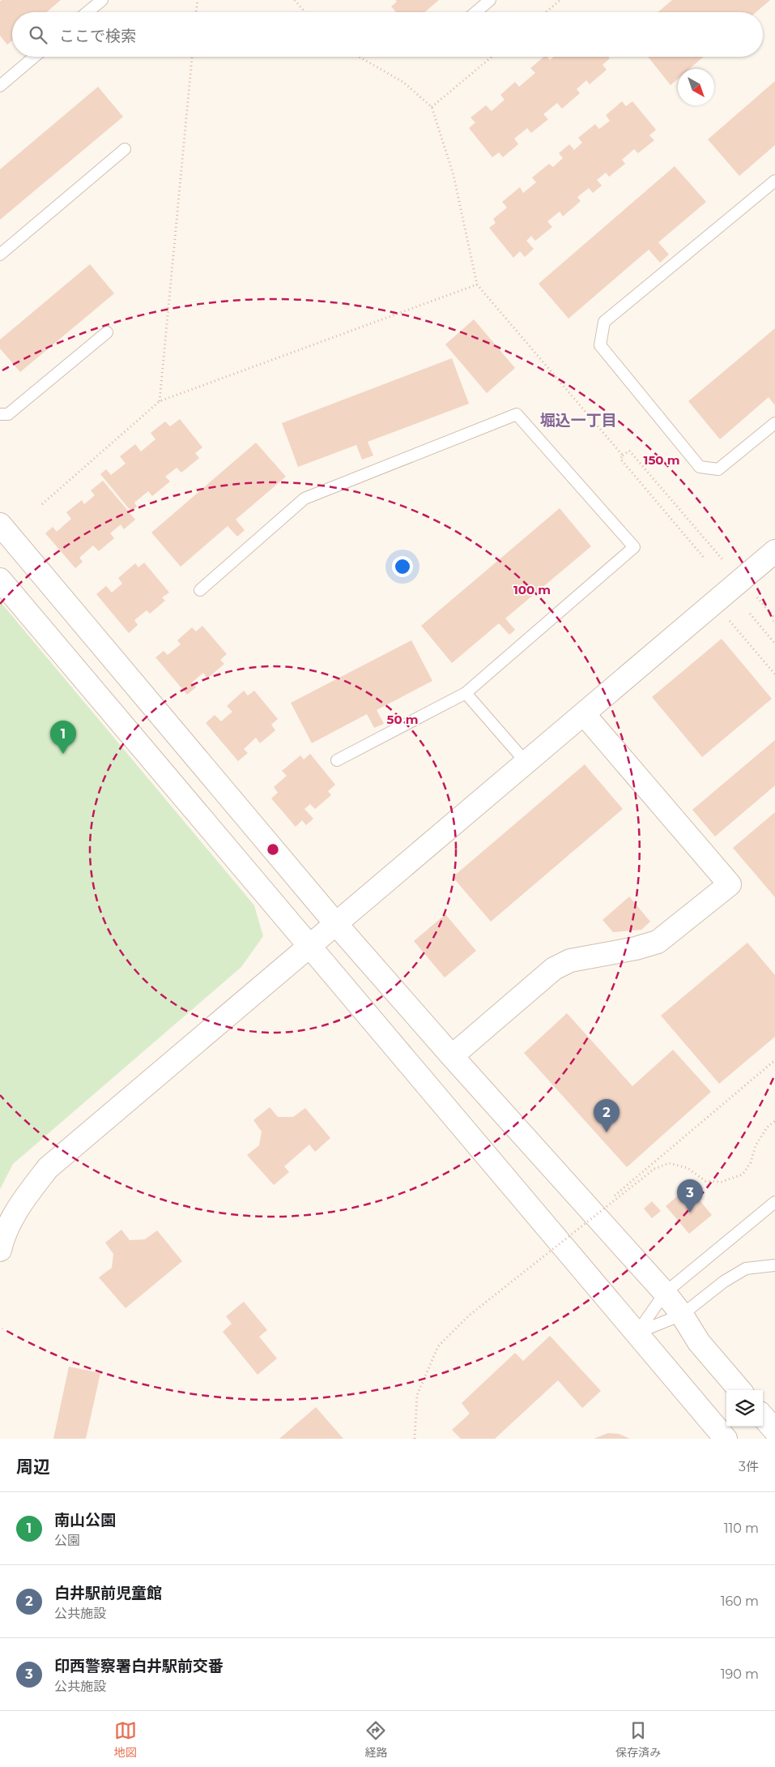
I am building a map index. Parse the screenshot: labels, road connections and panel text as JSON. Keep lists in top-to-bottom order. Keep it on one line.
{"districts":["堀込一丁目"],"north":"bottom right","page":{"search":"ここで検索","pins":["1","2","3"],"heading":["周辺","3件"],"list":[{"mark":"1","name":"南山公園","note":"公園","value":"110 m"},{"mark":"2","name":"白井駅前児童館","note":"公共施設","value":"160 m"},{"mark":"3","name":"印西警察署白井駅前交番","note":"公共施設","value":"190 m"}],"nav":["地図","経路","保存済み"]},"rings":["150 m","100 m","50 m"]}
